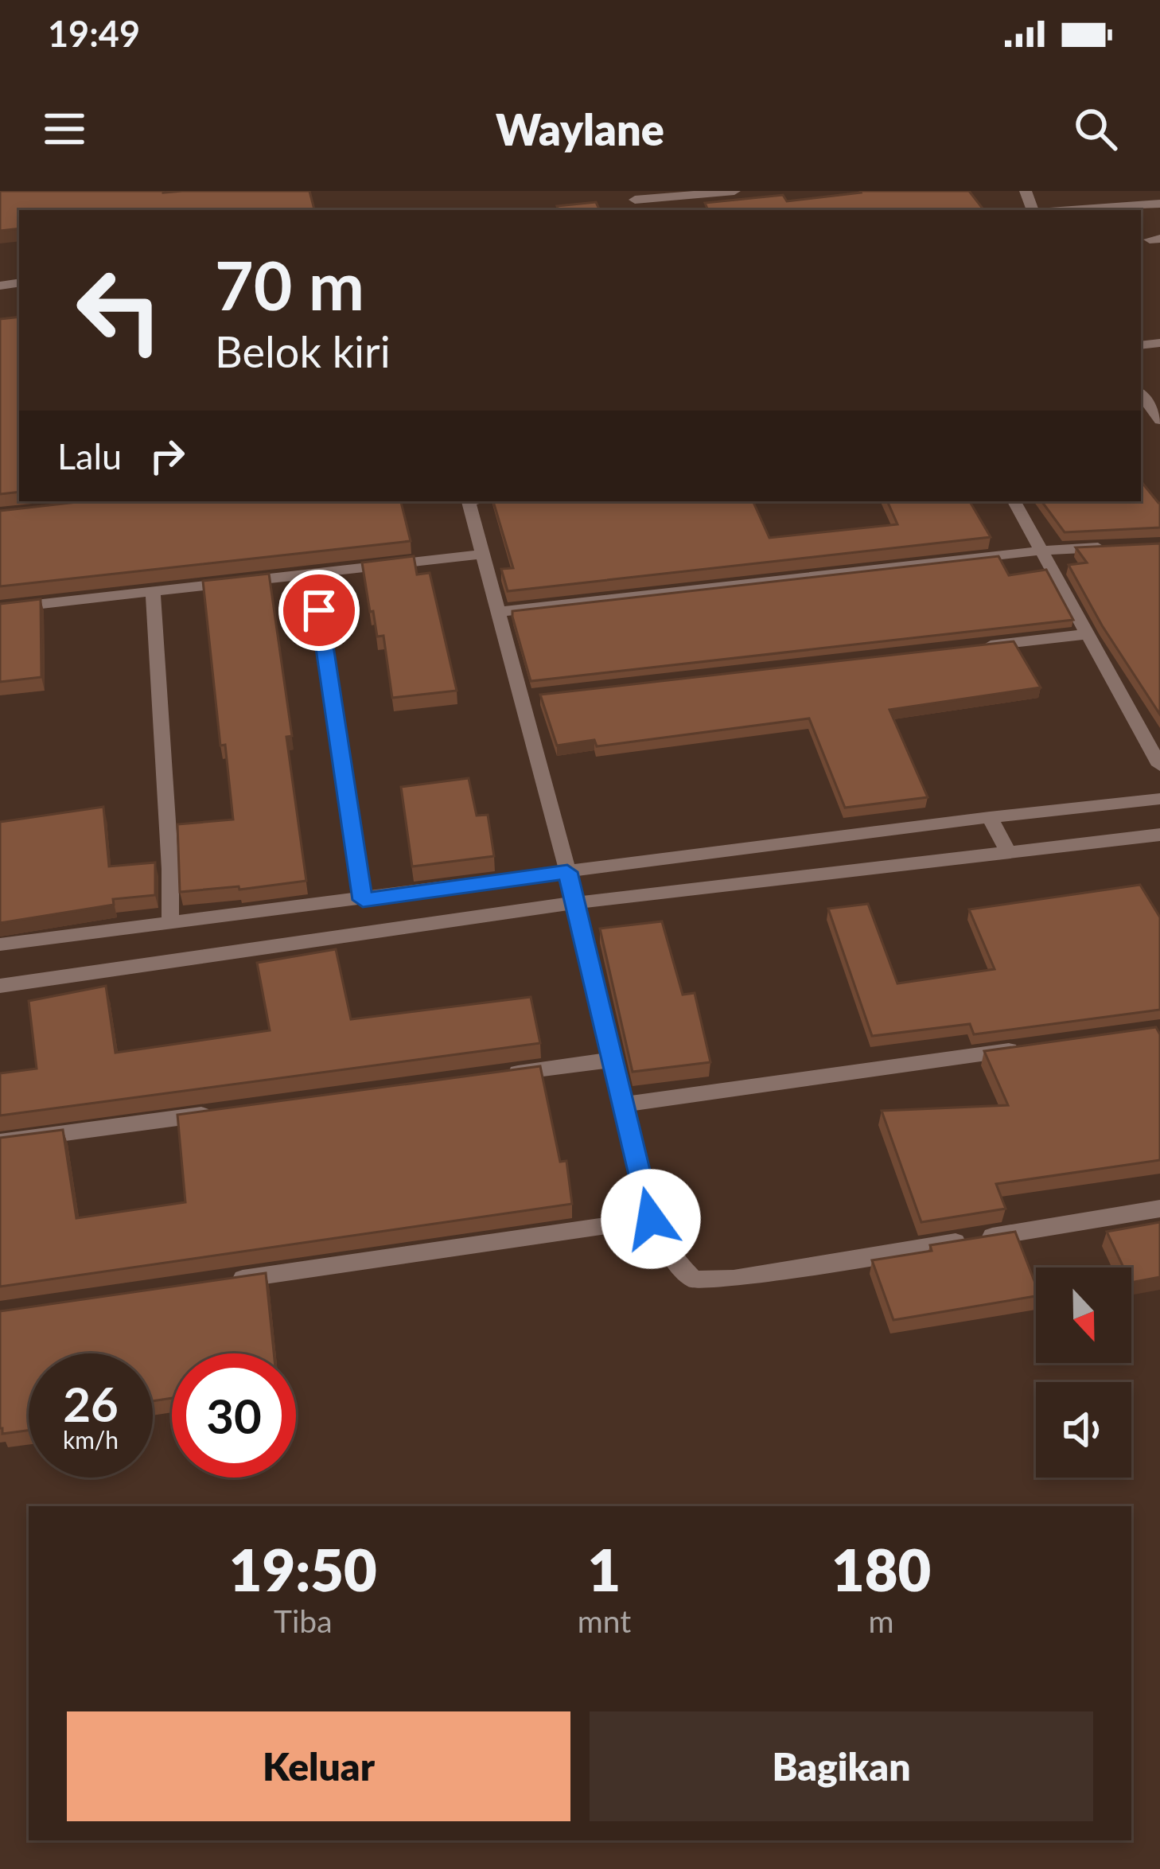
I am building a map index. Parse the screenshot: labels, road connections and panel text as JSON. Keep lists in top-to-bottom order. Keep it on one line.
{"north":"bottom","page":{"status":"19:49","header":"Waylane","turn":["70 m","Belok kiri"],"then":"Lalu","speed":"26 km/h","limit":"30","eta":["19:50","Tiba","1","mnt","180","m"],"buttons":["Keluar","Bagikan"]}}
